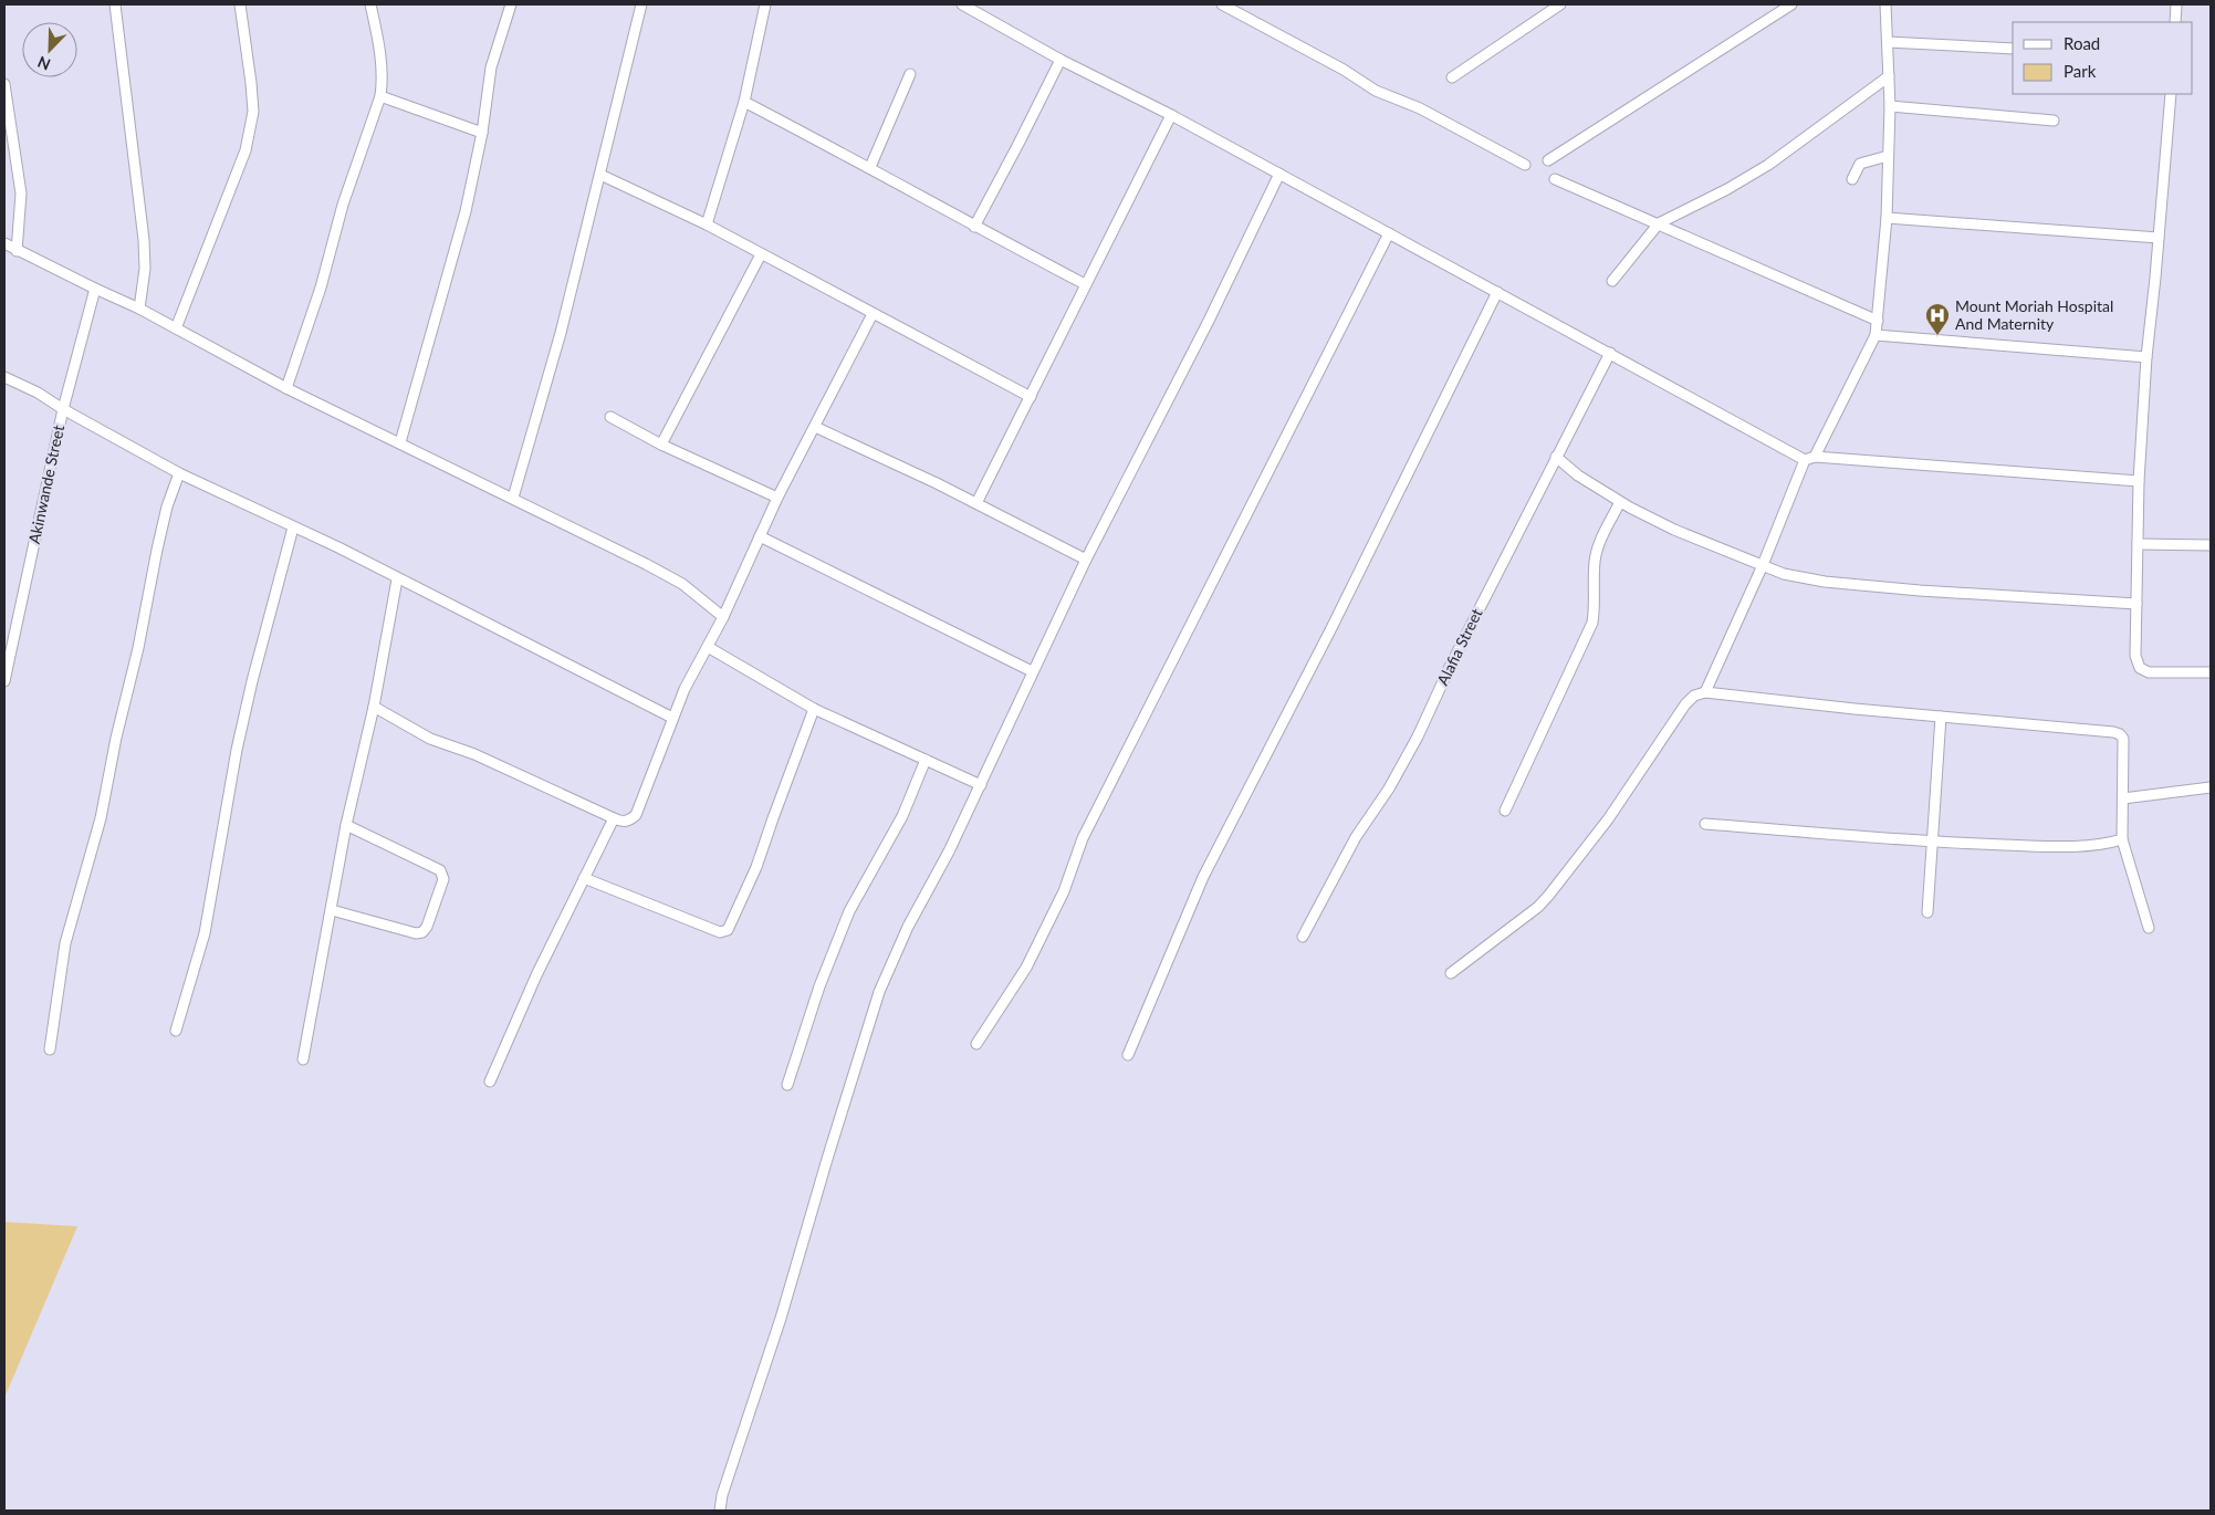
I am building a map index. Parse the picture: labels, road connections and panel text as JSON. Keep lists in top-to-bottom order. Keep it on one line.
{"streets":{"street":["Akinwande Street","Alafia Street"]},"places":{"hospital":["Mount Moriah Hospital And Maternity"]},"legend":["Road","Park"],"north":"bottom left"}
